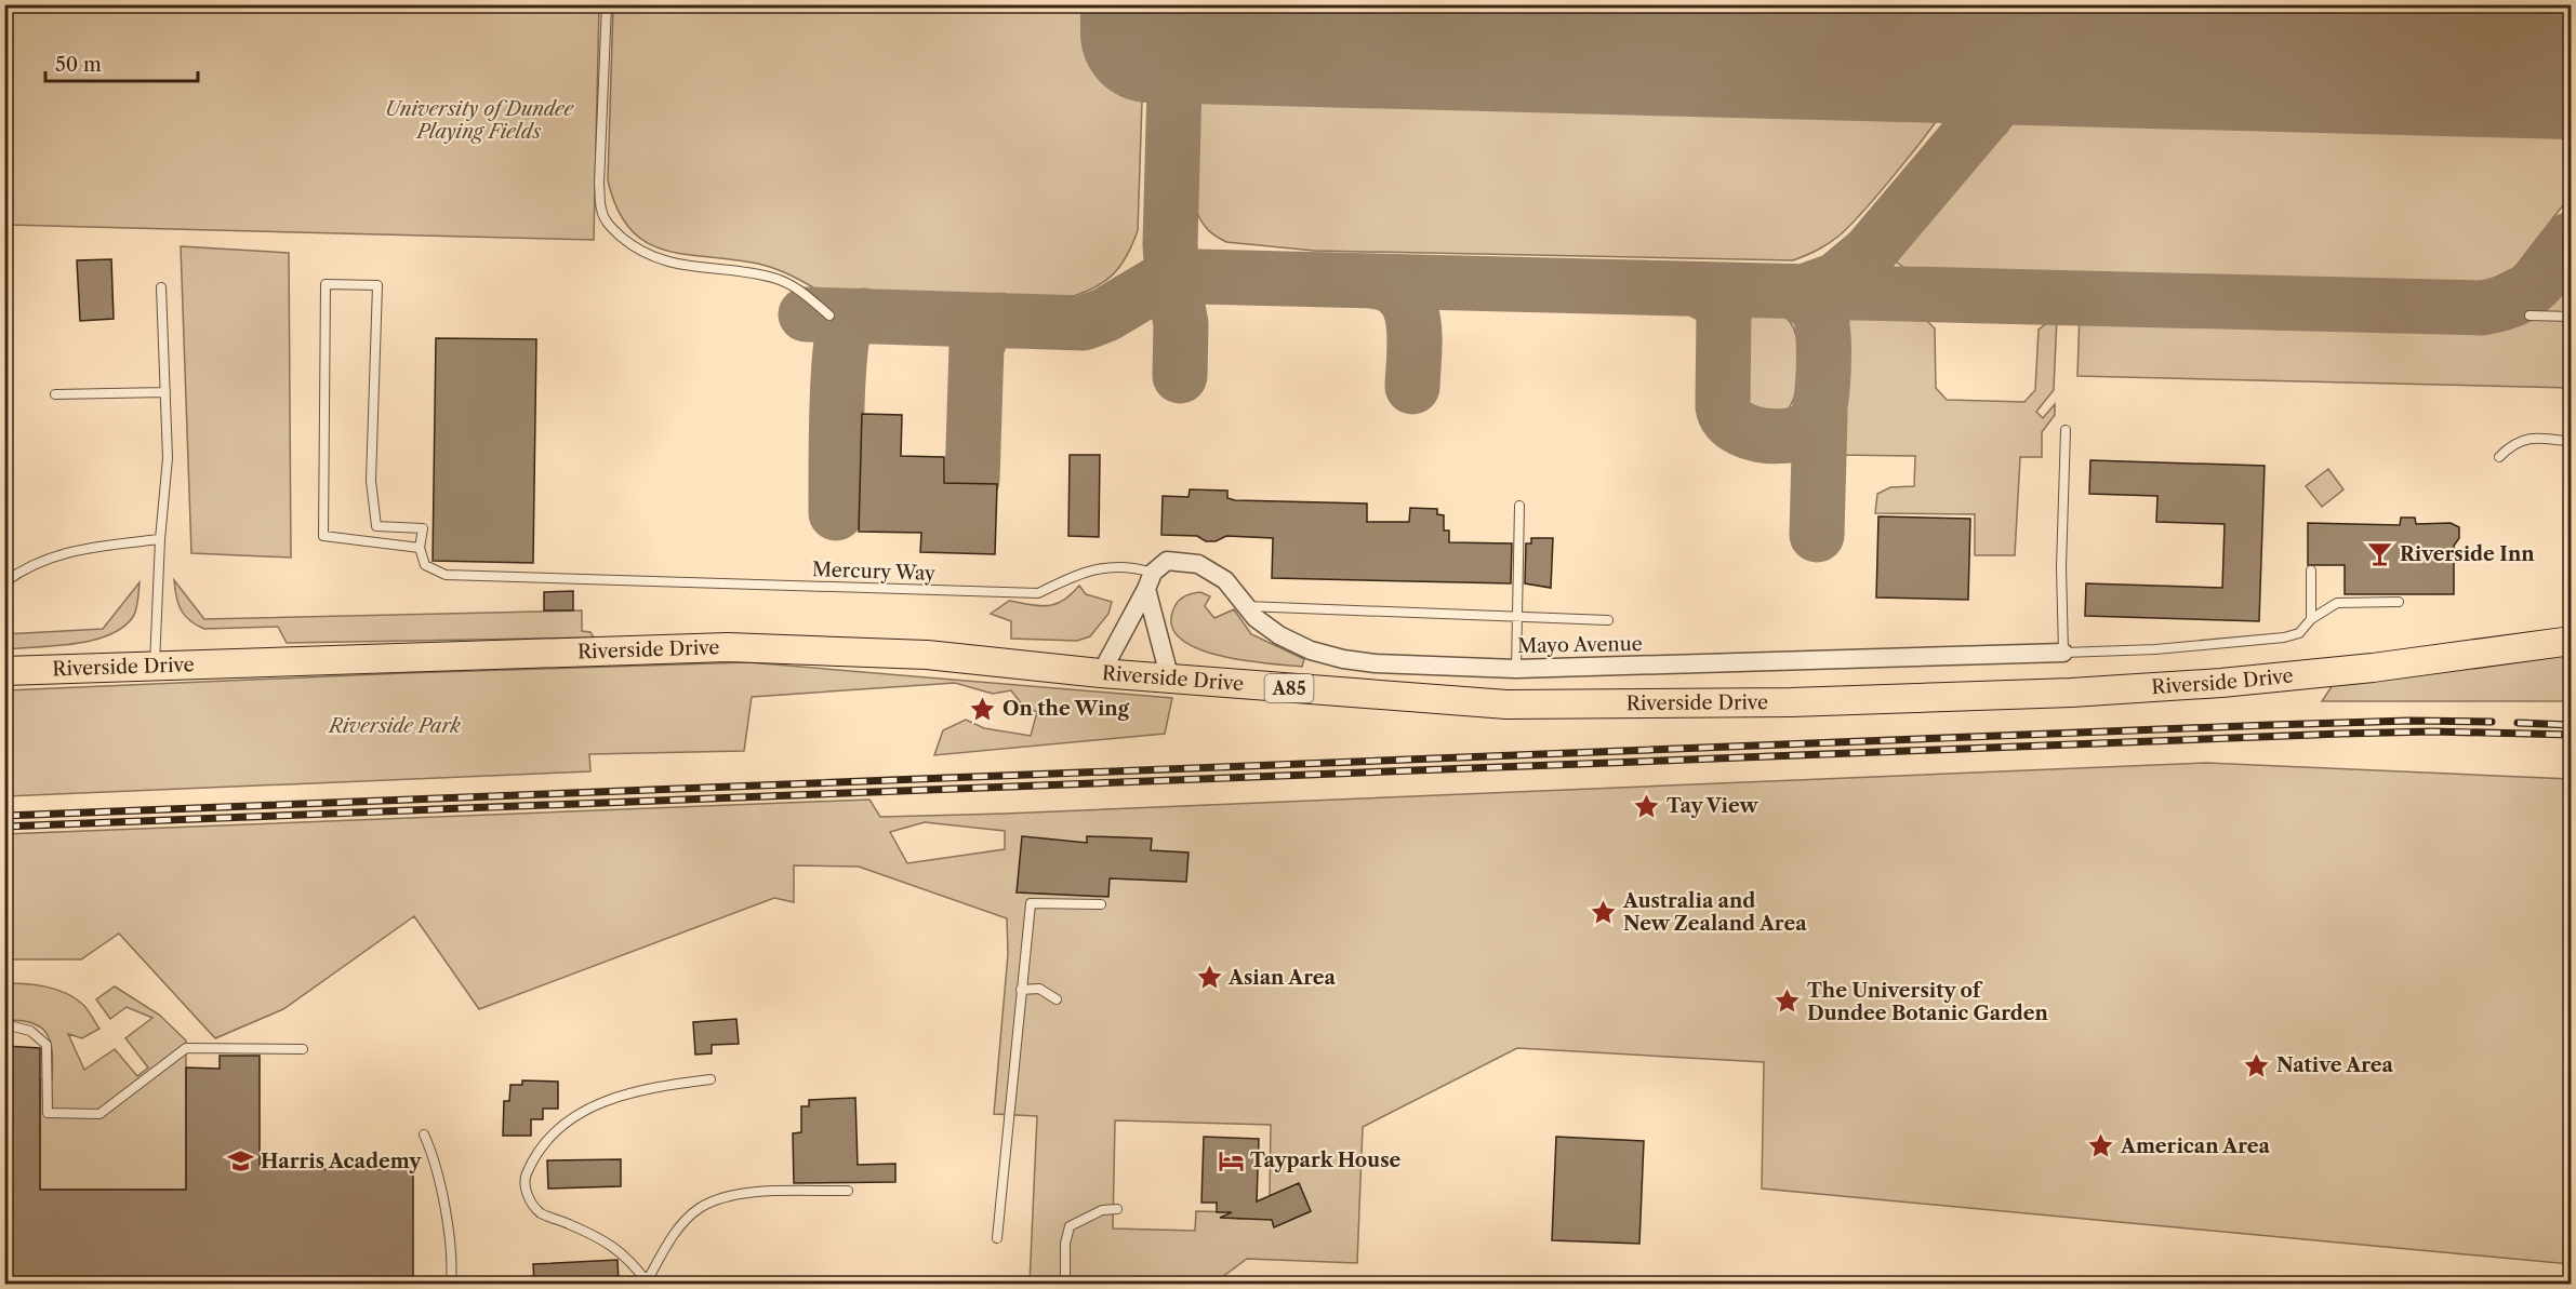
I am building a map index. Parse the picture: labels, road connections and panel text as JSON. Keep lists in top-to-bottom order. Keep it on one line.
{"streets":{"main road":["Riverside Drive","A85"],"street":["Mayo Avenue"],"lane":["Mercury Way"]},"crossings":[["Mercury Way","Mayo Avenue"]],"parks":["University of Dundee Playing Fields","Riverside Park"],"places":{"bar":["Riverside Inn"],"place":["On the Wing","Tay View","Australia and New Zealand Area","Asian Area","The University of Dundee Botanic Garden","Native Area","American Area"],"hotel":["Taypark House"],"school or university":["Harris Academy"]},"scale_bar":"50 m"}
